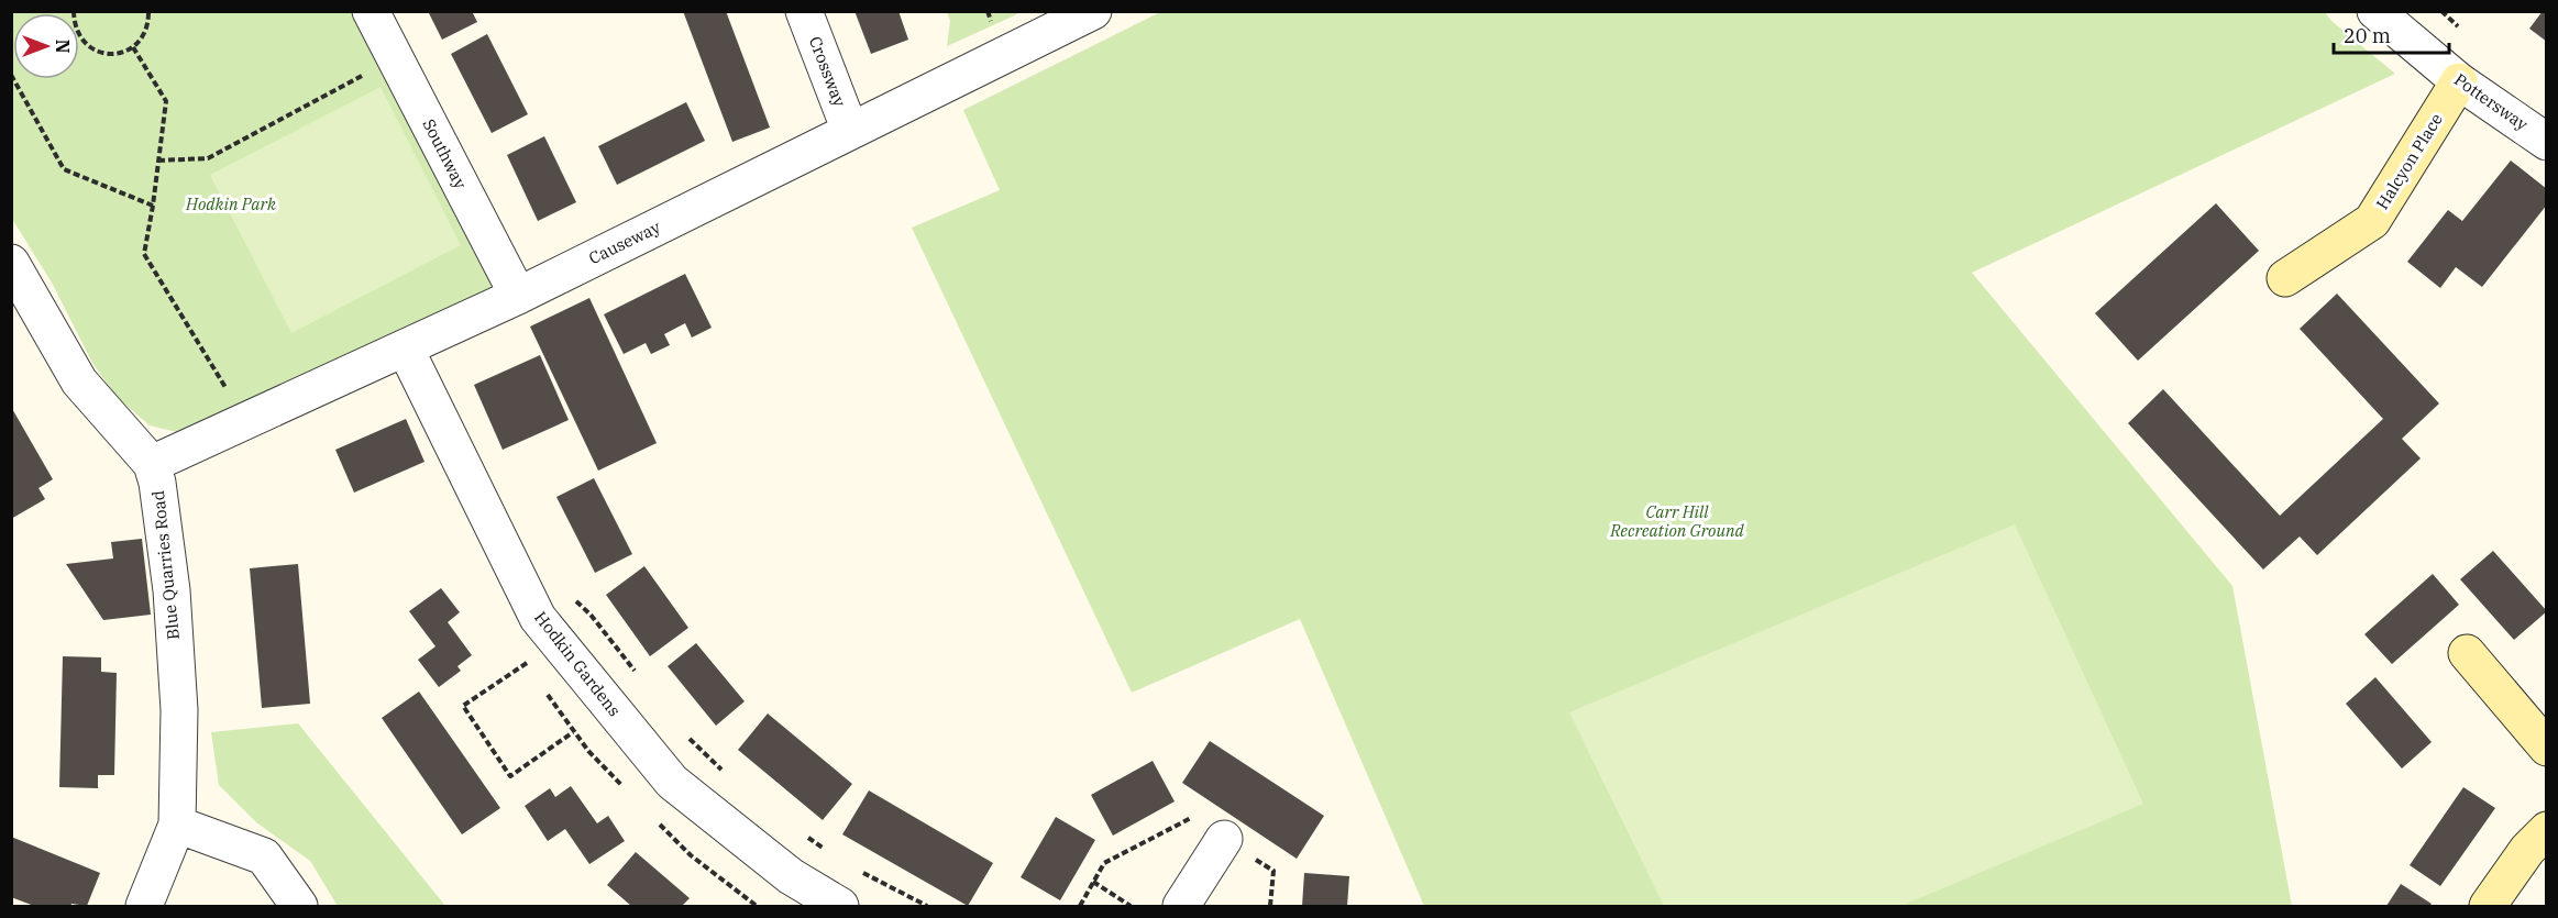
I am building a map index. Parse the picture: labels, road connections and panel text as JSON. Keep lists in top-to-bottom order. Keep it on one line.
{"streets":{"street":["Crossway","Pottersway","Southway","Halcyon Place","Causeway","Blue Quarries Road","Hodkin Gardens"]},"crossings":[["Crossway","Causeway"],["Pottersway","Halcyon Place"],["Southway","Causeway"],["Causeway","Blue Quarries Road"],["Causeway","Hodkin Gardens"]],"parks":["Hodkin Park","Carr Hill Recreation Ground"],"scale_bar":"20 m","north":"right"}
